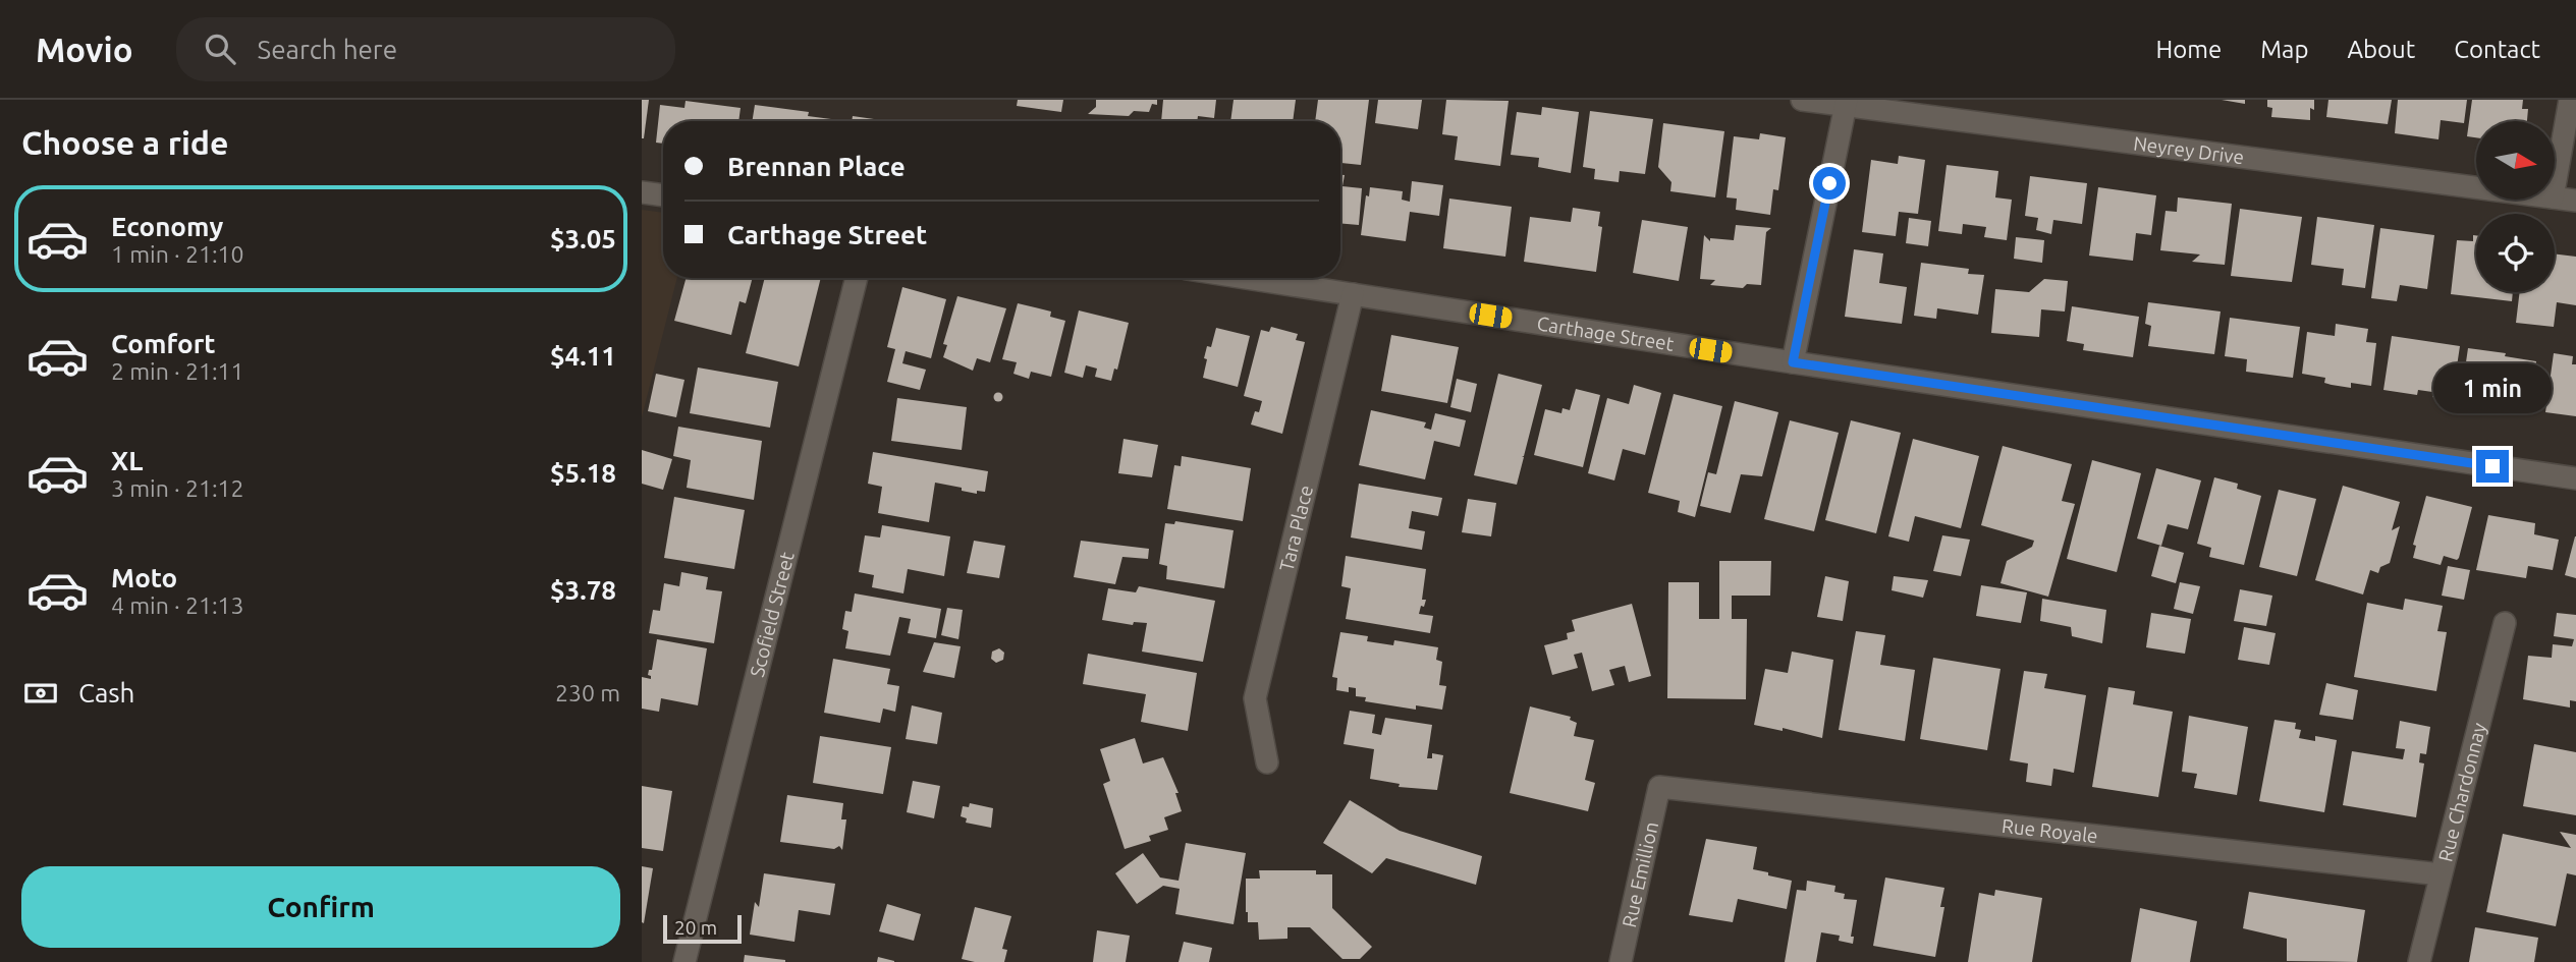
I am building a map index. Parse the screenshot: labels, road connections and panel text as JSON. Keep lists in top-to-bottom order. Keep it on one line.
{"streets":{"street":["Neyrey Drive","Carthage Street","Tara Place","Scofield Street","Rue Chardonnay","Rue Royale","Rue Emillion"]},"crossings":[["Carthage Street","Tara Place"],["Rue Chardonnay","Rue Royale"],["Rue Royale","Rue Emillion"]],"scale_bar":"20 m","north":"right","page":{"header":"Movio","search":"Search here","nav":["Home","Map","About","Contact"],"heading":"Choose a ride","banner":["Brennan Place","Carthage Street"],"list":[{"name":"Economy","note":"1 min · 21:10","value":"$3.05"},{"name":"Comfort","note":"2 min · 21:11","value":"$4.11"},{"name":"XL","note":"3 min · 21:12","value":"$5.18"},{"name":"Moto","note":"4 min · 21:13","value":"$3.78"}],"bubble":"1 min","pay":["Cash","230 m"],"buttons":"Confirm","scale":"20 m"}}
